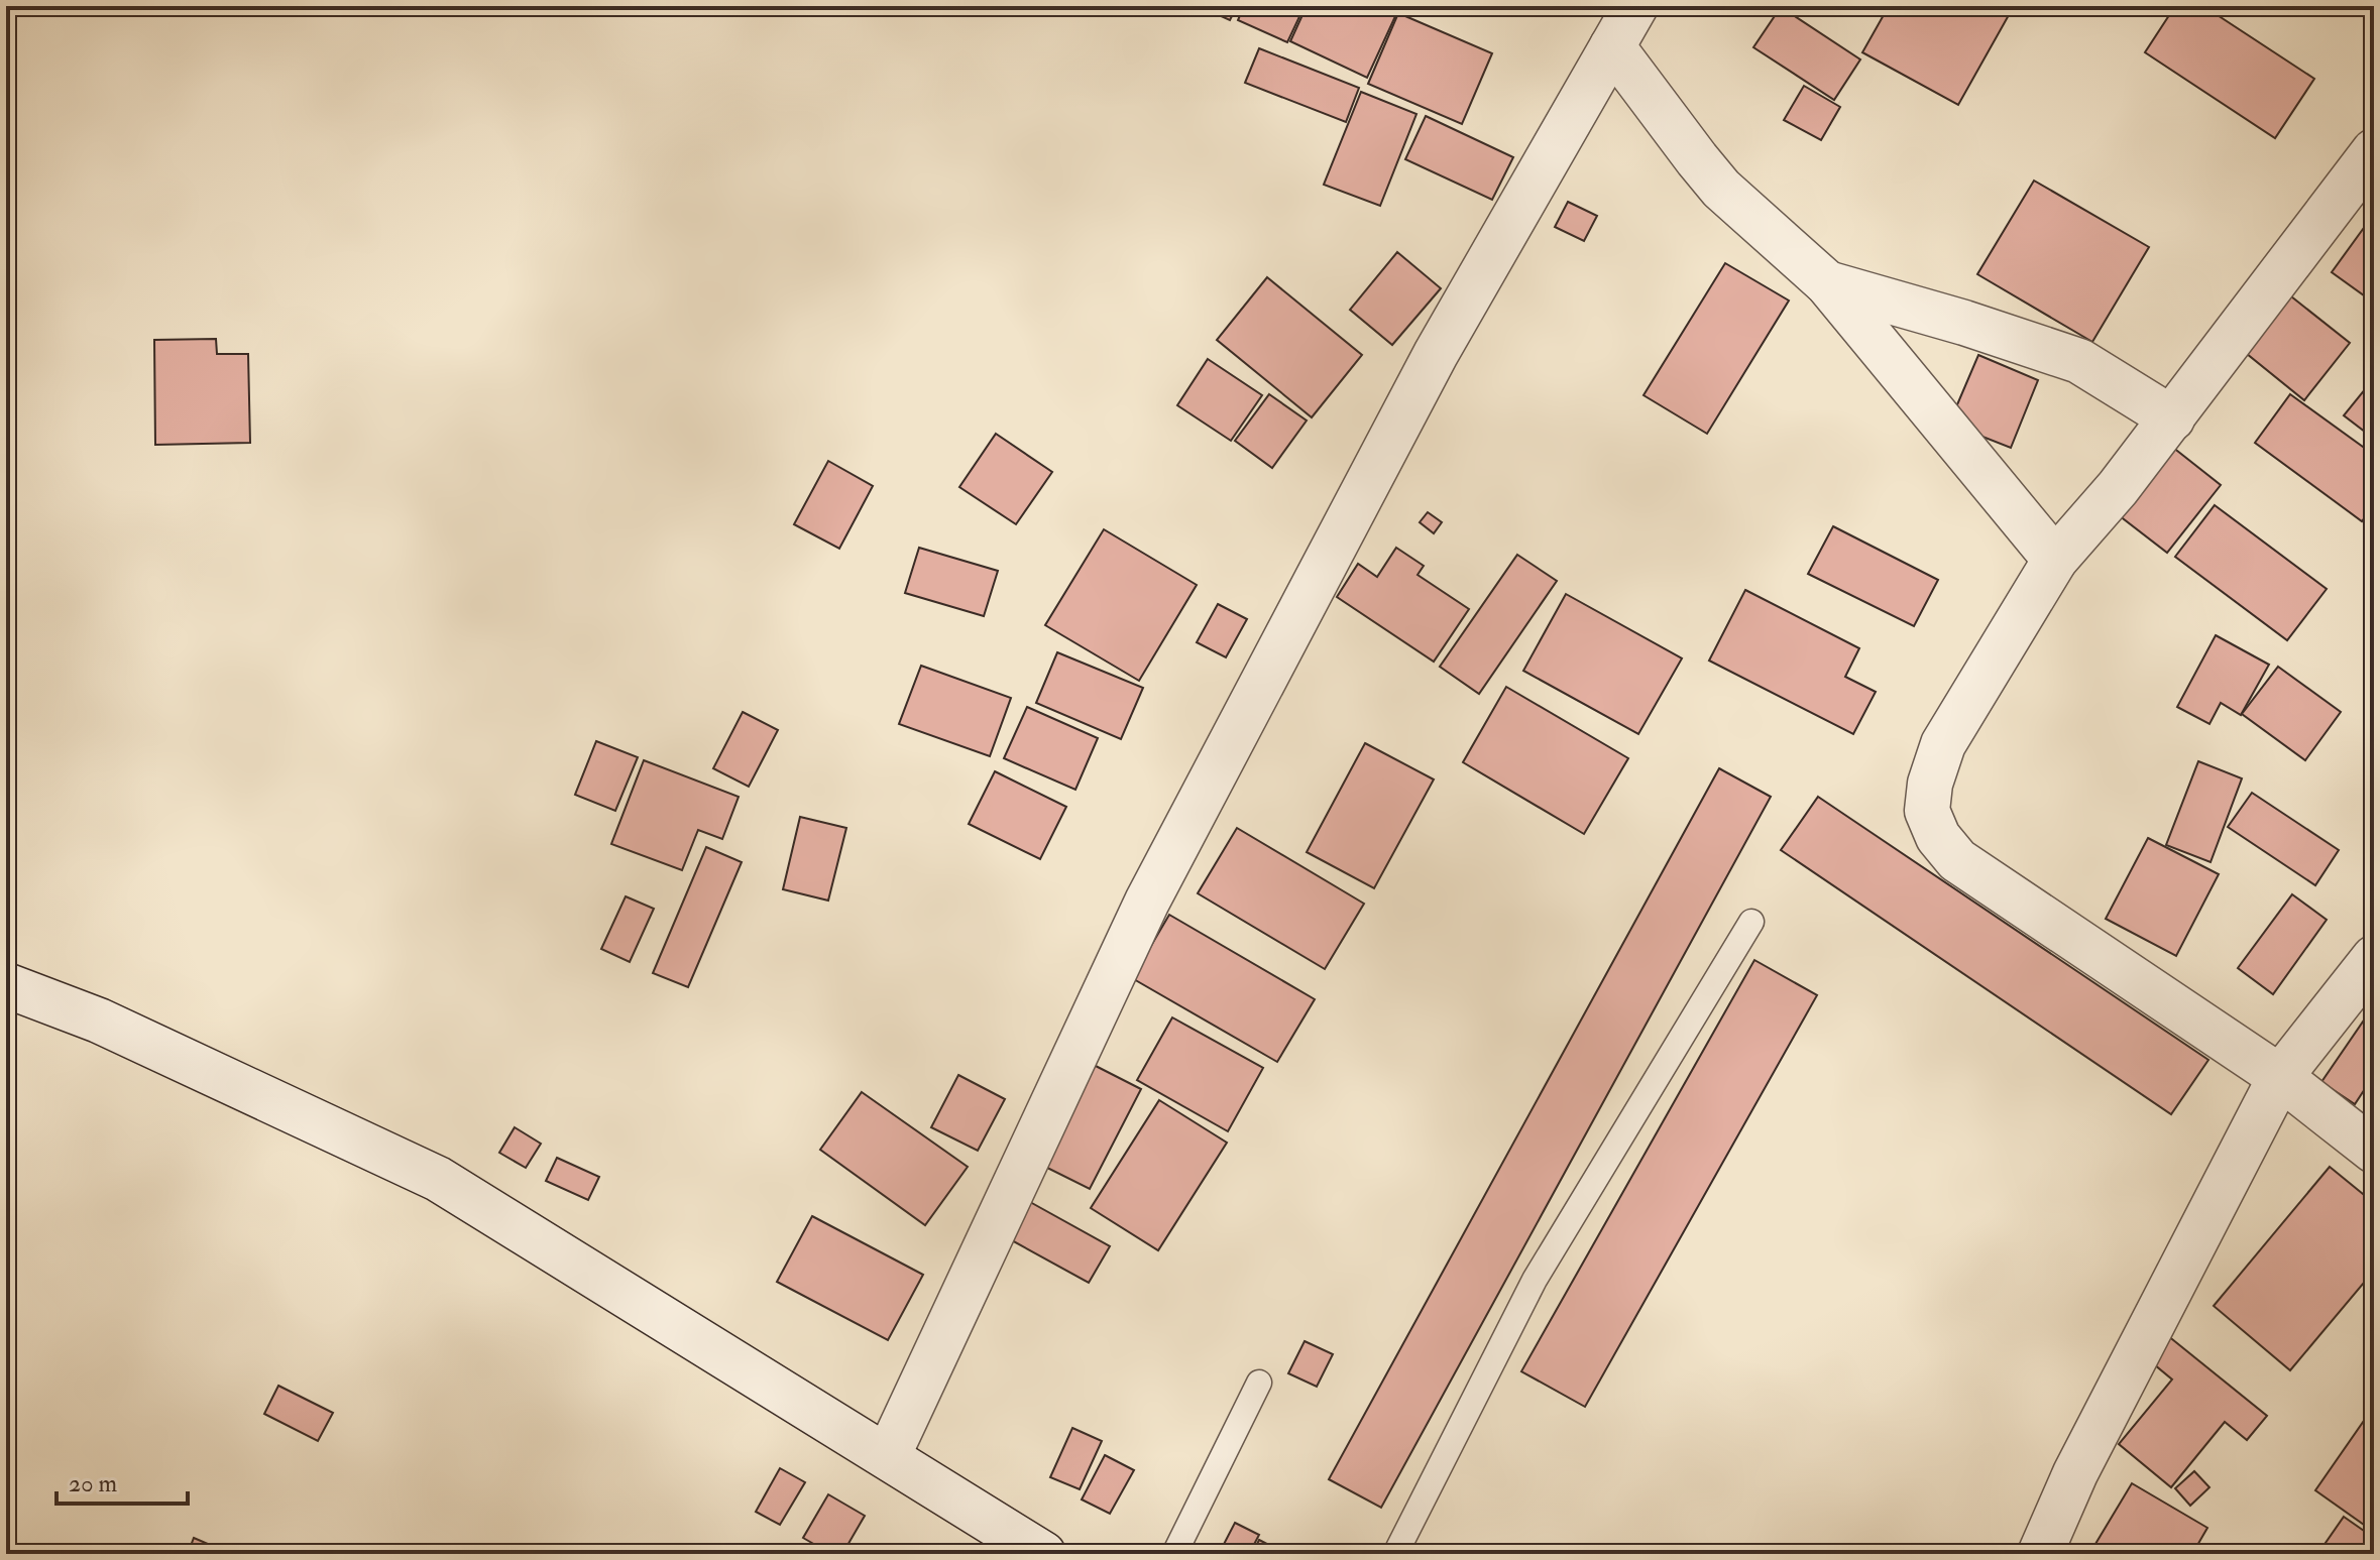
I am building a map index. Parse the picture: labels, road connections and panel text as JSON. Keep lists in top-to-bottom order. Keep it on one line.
{"scale_bar":"20 m"}
